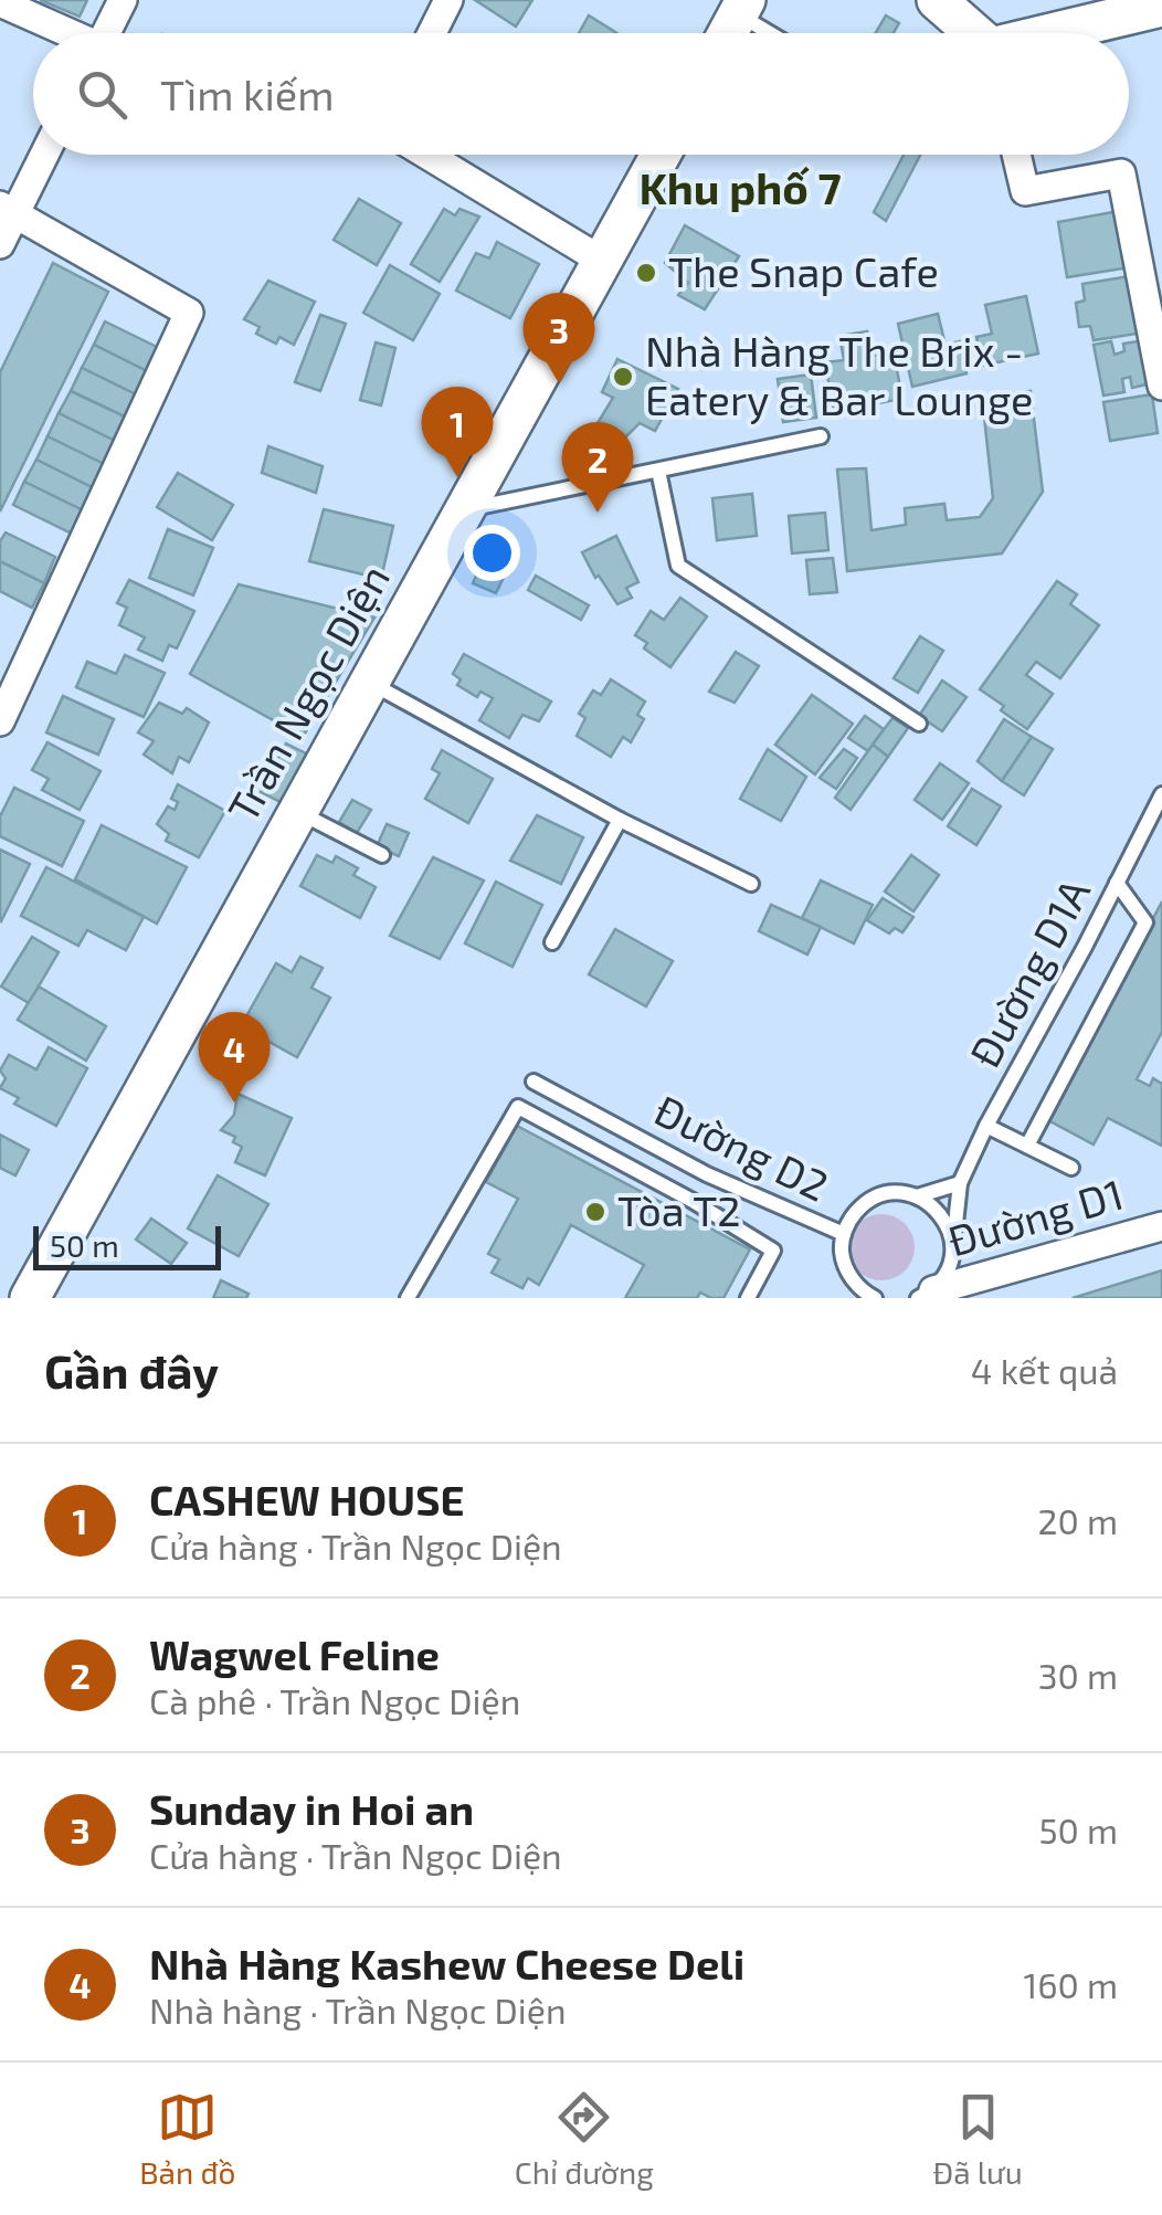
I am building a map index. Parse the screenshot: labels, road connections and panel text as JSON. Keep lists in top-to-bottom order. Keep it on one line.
{"streets":{"street":["Trần Ngọc Diện","Đường D1"],"lane":["Đường D1A","Đường D2"]},"crossings":[["Đường D1A","Đường D1"]],"districts":["Khu phố 7"],"places":["The Snap Cafe","Nhà Hàng The Brix - Eatery & Bar Lounge","Tòa T2"],"scale_bar":"50 m","page":{"search":"Tìm kiếm","pins":["3","1","2","4"],"scale":"50 m","heading":["Gần đây","4 kết quả"],"list":[{"mark":"1","name":"CASHEW HOUSE","note":"Cửa hàng · Trần Ngọc Diện","value":"20 m"},{"mark":"2","name":"Wagwel Feline","note":"Cà phê · Trần Ngọc Diện","value":"30 m"},{"mark":"3","name":"Sunday in Hoi an","note":"Cửa hàng · Trần Ngọc Diện","value":"50 m"},{"mark":"4","name":"Nhà Hàng Kashew Cheese Deli","note":"Nhà hàng · Trần Ngọc Diện","value":"160 m"}],"nav":["Bản đồ","Chỉ đường","Đã lưu"]}}
